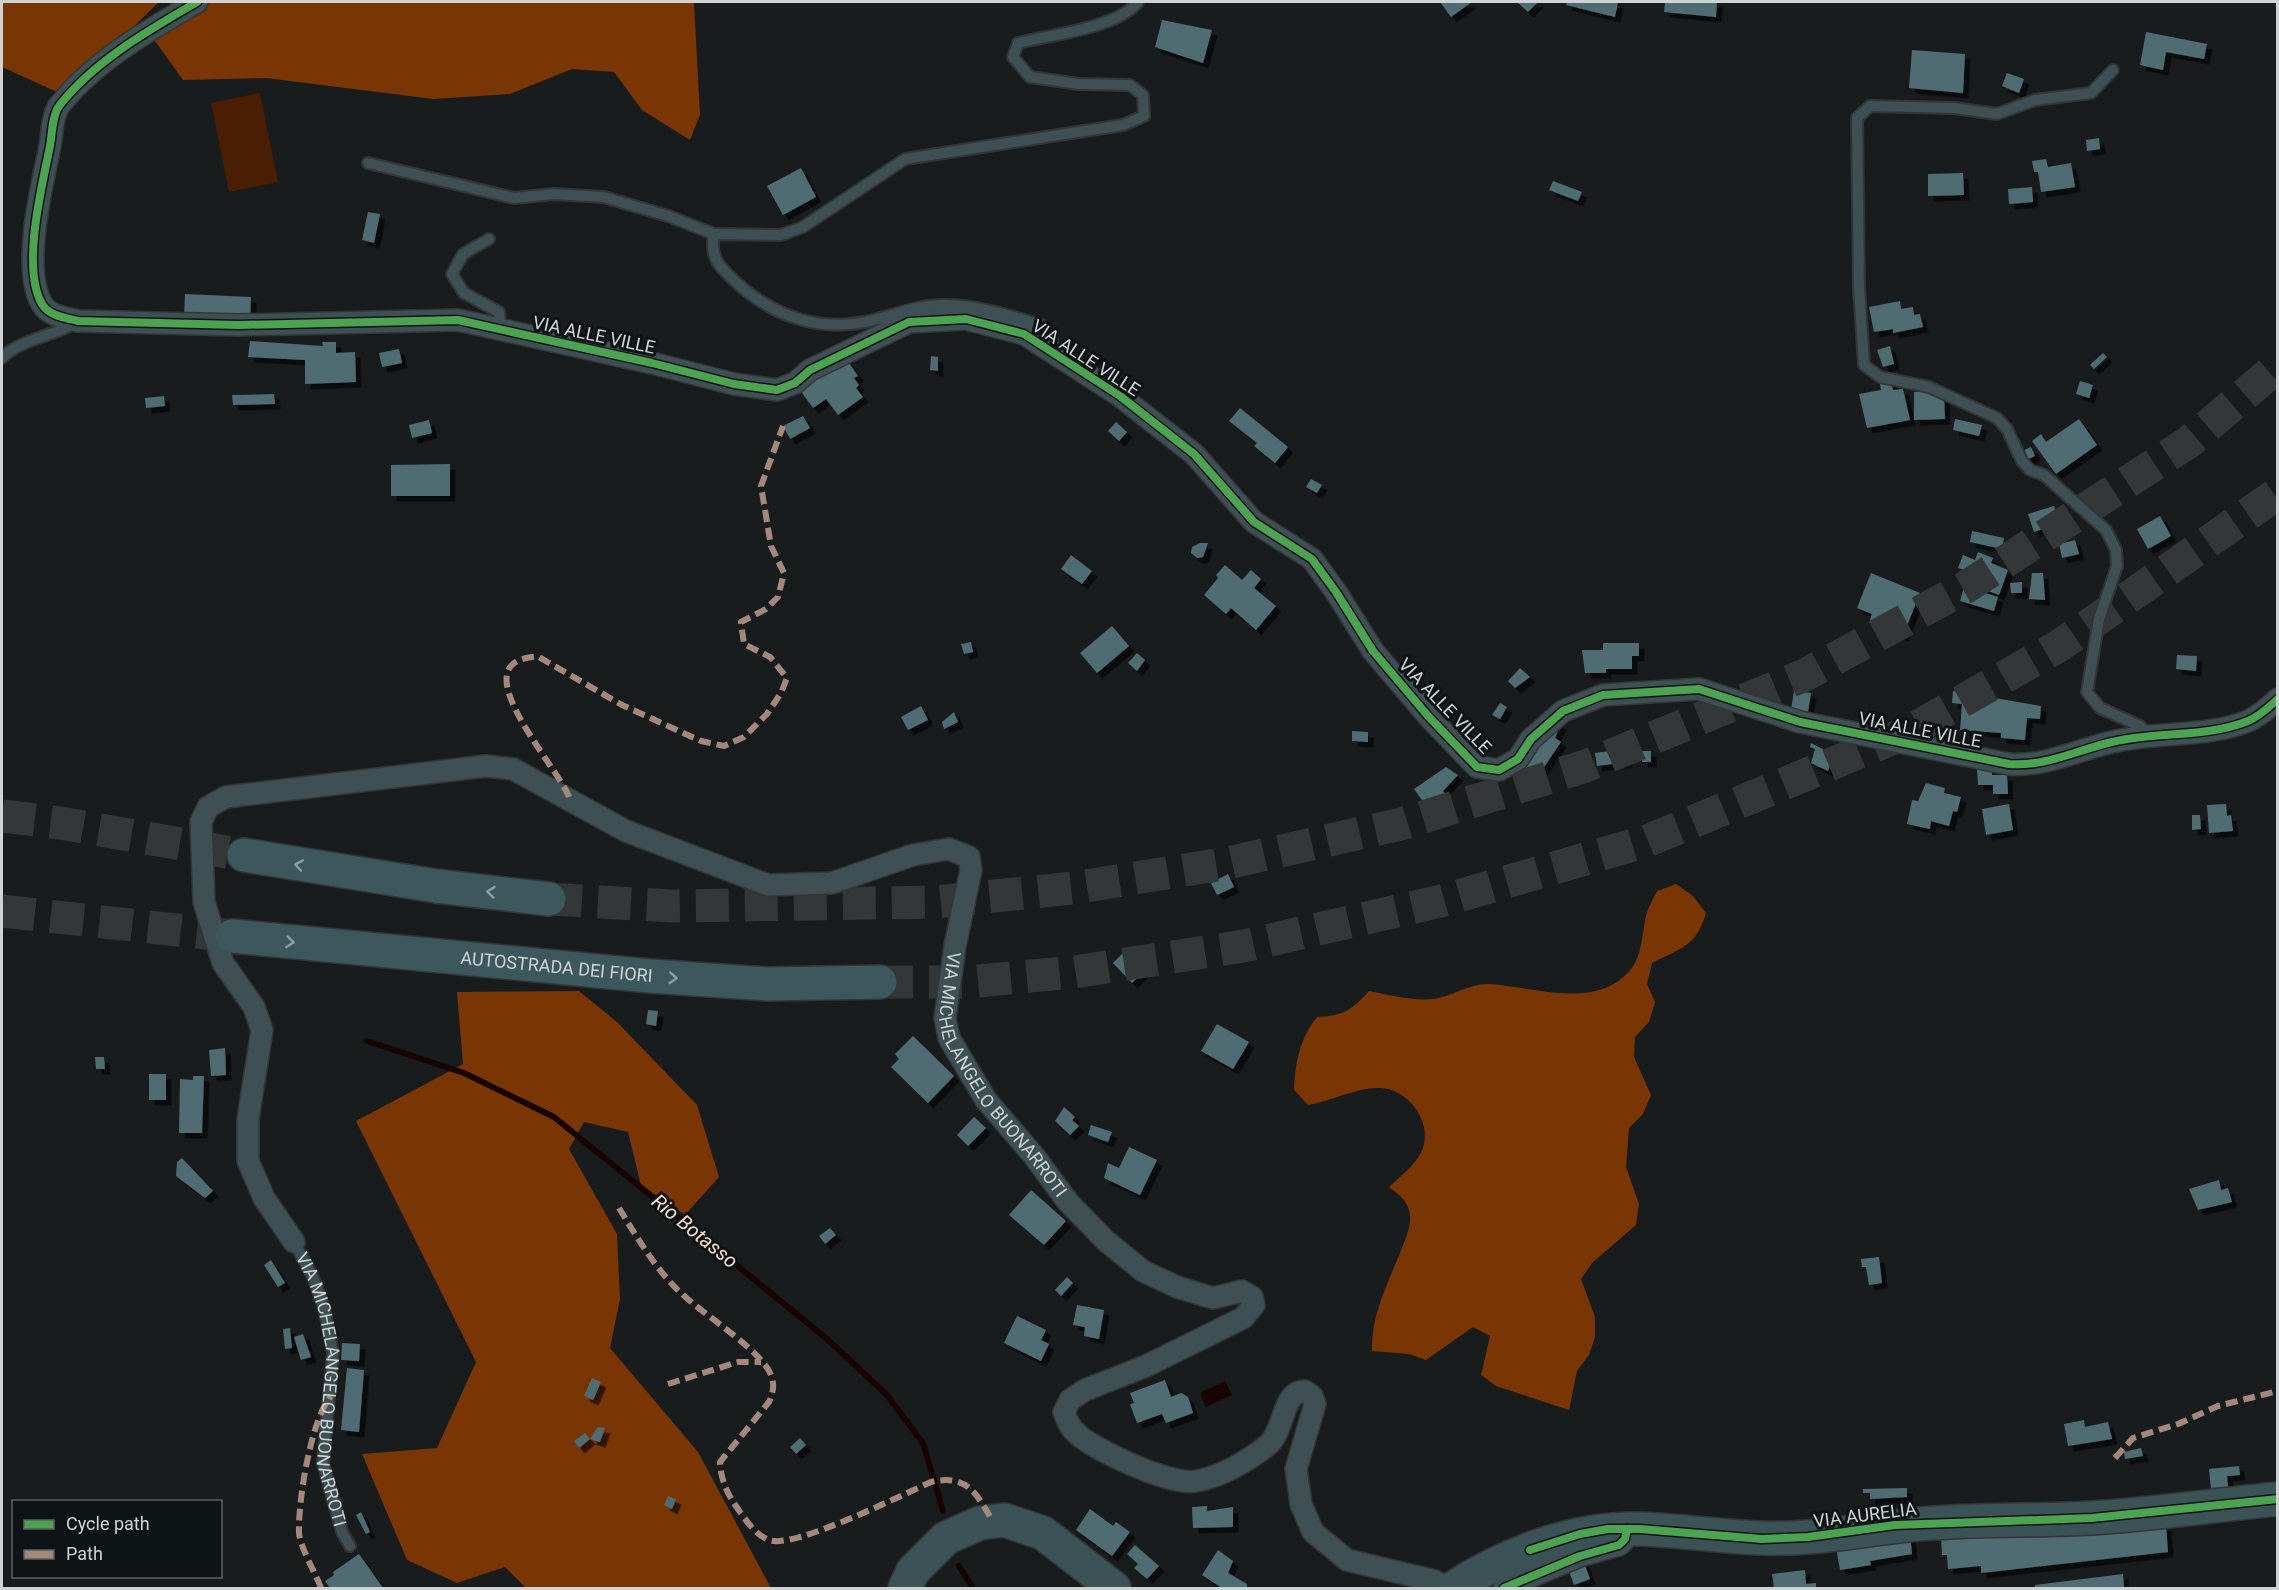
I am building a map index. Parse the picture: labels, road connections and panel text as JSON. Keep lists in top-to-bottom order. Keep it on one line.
{"streets":{"highway":["AUTOSTRADA DEI FIORI"],"main road":["VIA AURELIA"],"street":["VIA ALLE VILLE","VIA MICHELANGELO BUONARROTI"]},"water":["Rio Botasso"],"legend":["Cycle path","Path"]}
